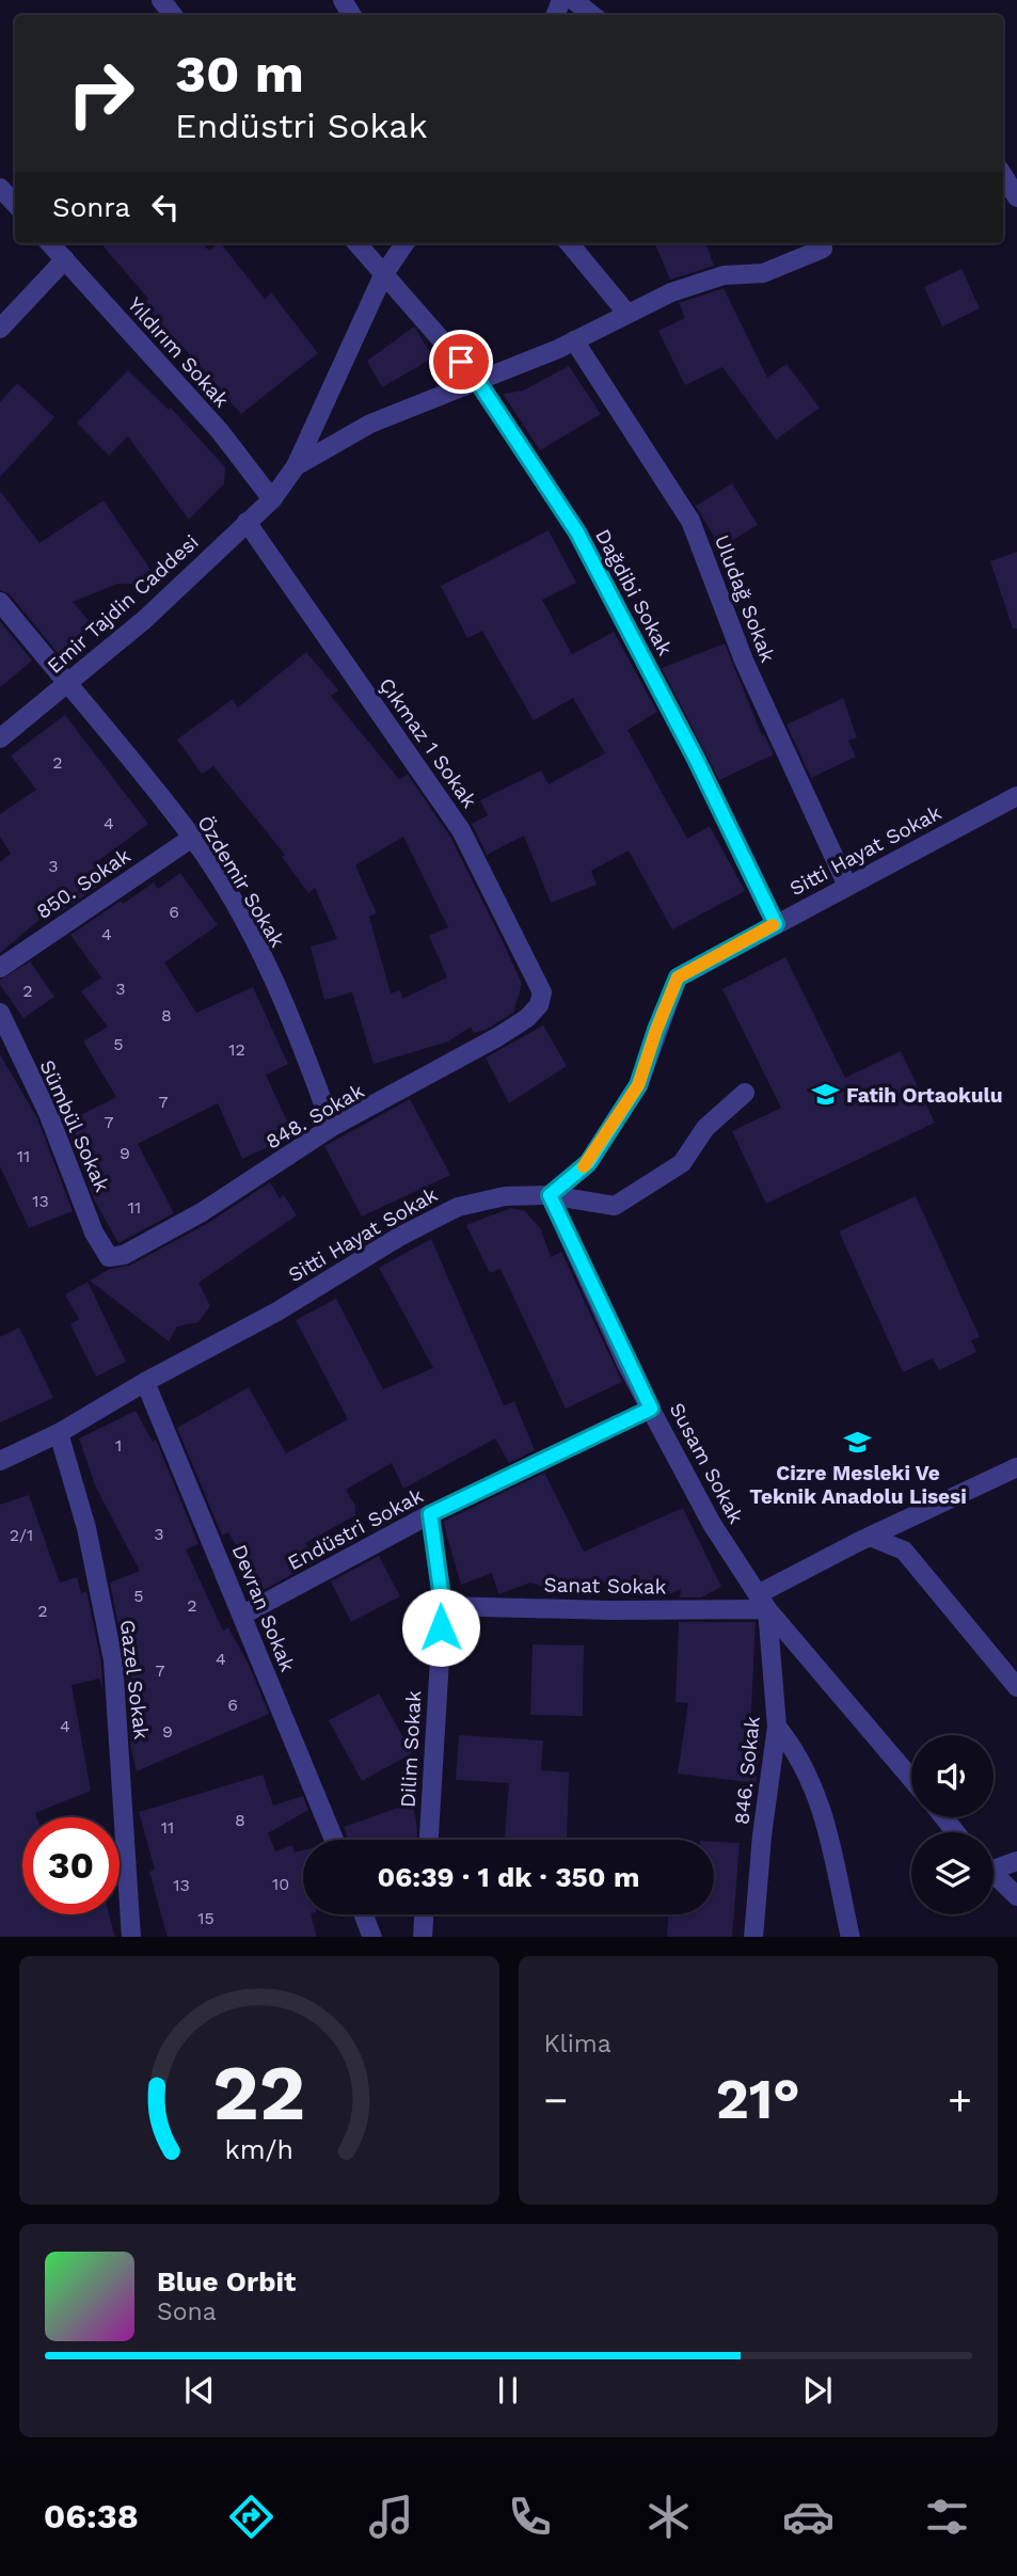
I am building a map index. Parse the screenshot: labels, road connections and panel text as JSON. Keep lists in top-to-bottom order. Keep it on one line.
{"streets":{"street":["Yıldırım Sokak","Dağdibi Sokak","Uludağ Sokak","Emir Tajdin Caddesi","Çıkmaz 1 Sokak","Sitti Hayat Sokak","Özdemir Sokak","850. Sokak","848. Sokak","Sümbül Sokak","Susam Sokak","Endüstri Sokak","Sanat Sokak","Devran Sokak","Gazel Sokak","Dilim Sokak","846. Sokak"]},"crossings":[["Yıldırım Sokak","Emir Tajdin Caddesi"],["Dağdibi Sokak","Sitti Hayat Sokak"],["Uludağ Sokak","Sitti Hayat Sokak"],["Emir Tajdin Caddesi","Çıkmaz 1 Sokak"],["Emir Tajdin Caddesi","Özdemir Sokak"],["Çıkmaz 1 Sokak","848. Sokak"],["Sitti Hayat Sokak","Susam Sokak"],["Sitti Hayat Sokak","Devran Sokak"],["Sitti Hayat Sokak","Gazel Sokak"],["Özdemir Sokak","850. Sokak"],["Özdemir Sokak","848. Sokak"],["848. Sokak","Sümbül Sokak"],["Susam Sokak","Endüstri Sokak"],["Susam Sokak","Sanat Sokak"],["Susam Sokak","846. Sokak"],["Endüstri Sokak","Devran Sokak"],["Endüstri Sokak","Dilim Sokak"],["Sanat Sokak","Dilim Sokak"],["Sanat Sokak","846. Sokak"]],"places":{"school or university":["Fatih Ortaokulu","Cizre Mesleki Ve Teknik Anadolu Lisesi"]},"house_numbers":["2","4","3","6","4","3","2","8","5","12","7","7","9","11","13","11","1","3","2/1","5","2","2","4","7","6","4","9","8","11","10","13","15"],"page":{"turn":["30 m","Endüstri Sokak"],"then":"Sonra","limit":"30","trip":"06:39 · 1 dk · 350 m","tile":"Klima","heat":["−","21°","+"],"song":["Blue Orbit","Sona"],"tabs":"06:38","gauge":["22","km/h"]}}
